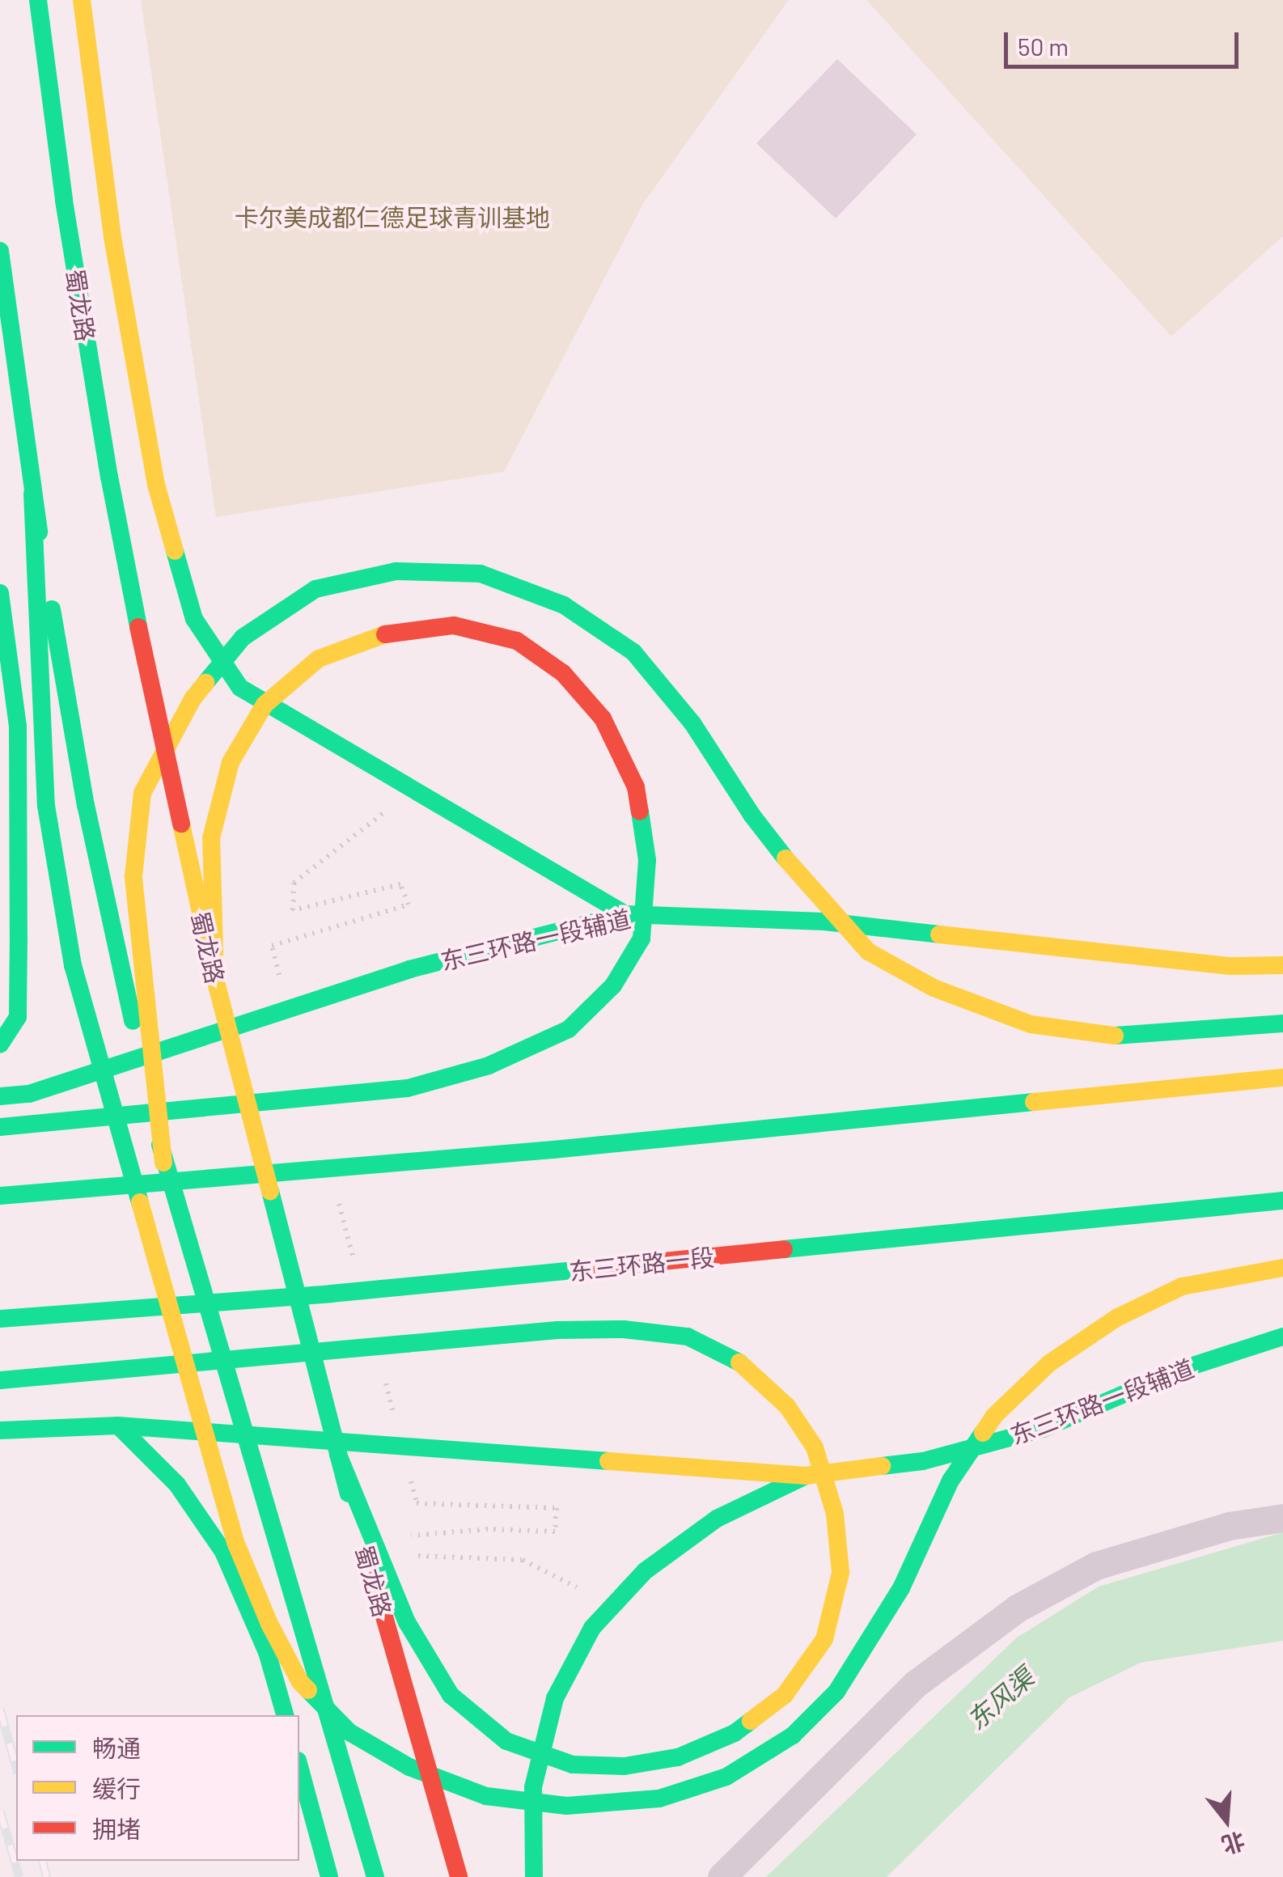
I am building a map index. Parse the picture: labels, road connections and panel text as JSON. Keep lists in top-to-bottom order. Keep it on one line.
{"streets":{"main road":["蜀龙路","东三环路一段辅道","东三环路一段"]},"water":["东风渠"],"parks":["卡尔美成都仁德足球青训基地"],"legend":["畅通","缓行","拥堵"],"scale_bar":"50 m","north":"bottom"}
